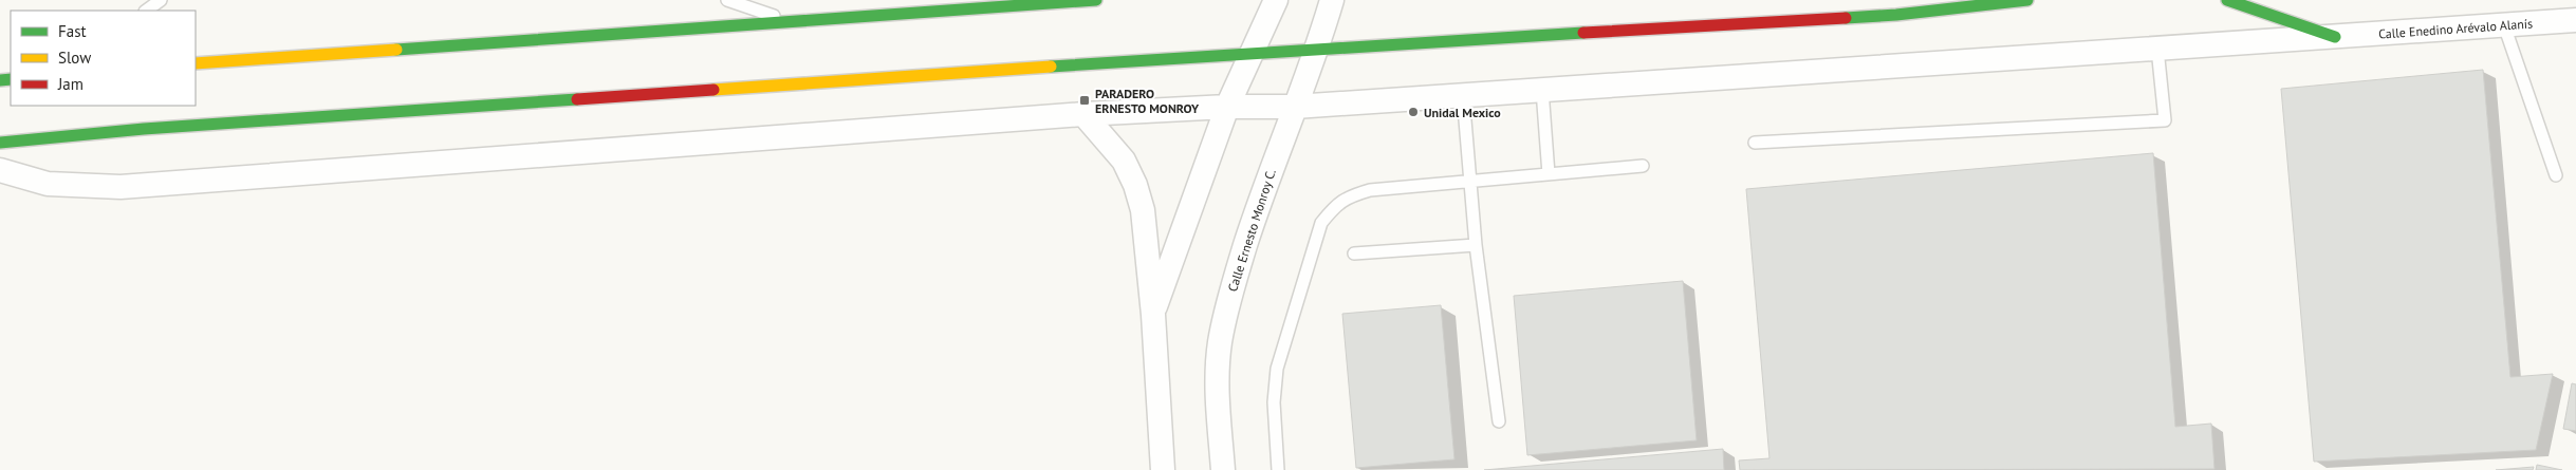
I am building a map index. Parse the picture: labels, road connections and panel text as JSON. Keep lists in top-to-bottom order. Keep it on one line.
{"streets":{"street":["Calle Enedino Arévalo Alanís","Calle Ernesto Monroy C."]},"crossings":[["Calle Enedino Arévalo Alanís","Calle Ernesto Monroy C."]],"places":{"transit":["PARADERO ERNESTO MONROY"],"other":["Unidal Mexico"]},"legend":["Fast","Slow","Jam"]}
